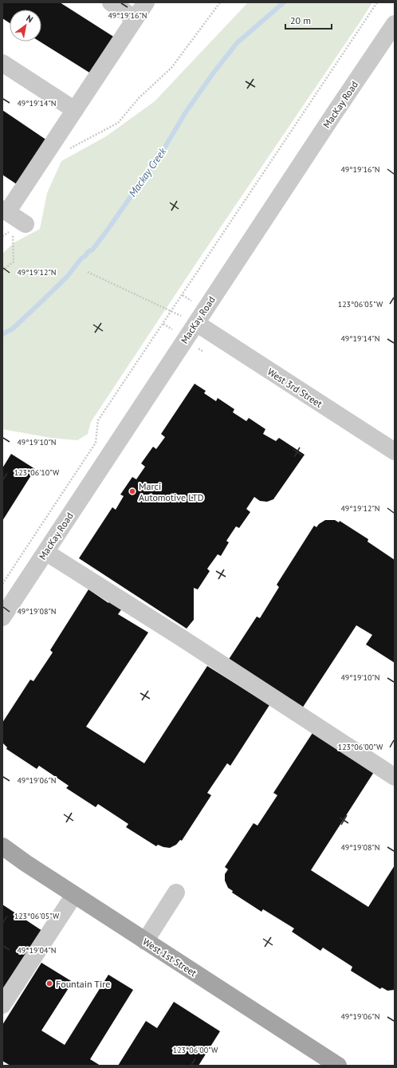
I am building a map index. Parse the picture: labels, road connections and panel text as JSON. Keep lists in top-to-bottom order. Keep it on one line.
{"streets":{"main road":["West 1st Street"],"street":["MacKay Road","West 3rd Street"]},"crossings":[["MacKay Road","West 3rd Street"]],"water":["Mackay Creek"],"places":["Marci Automotive LTD","Fountain Tire"],"scale_bar":"20 m","north":"top right","coordinates":["49°19'16\"N","49°19'14\"N","49°19'12\"N","123°06'05\"W","49°19'10\"N","123°06'10\"W","49°19'08\"N","123°06'00\"W","49°19'06\"N","49°19'04\"N"]}
